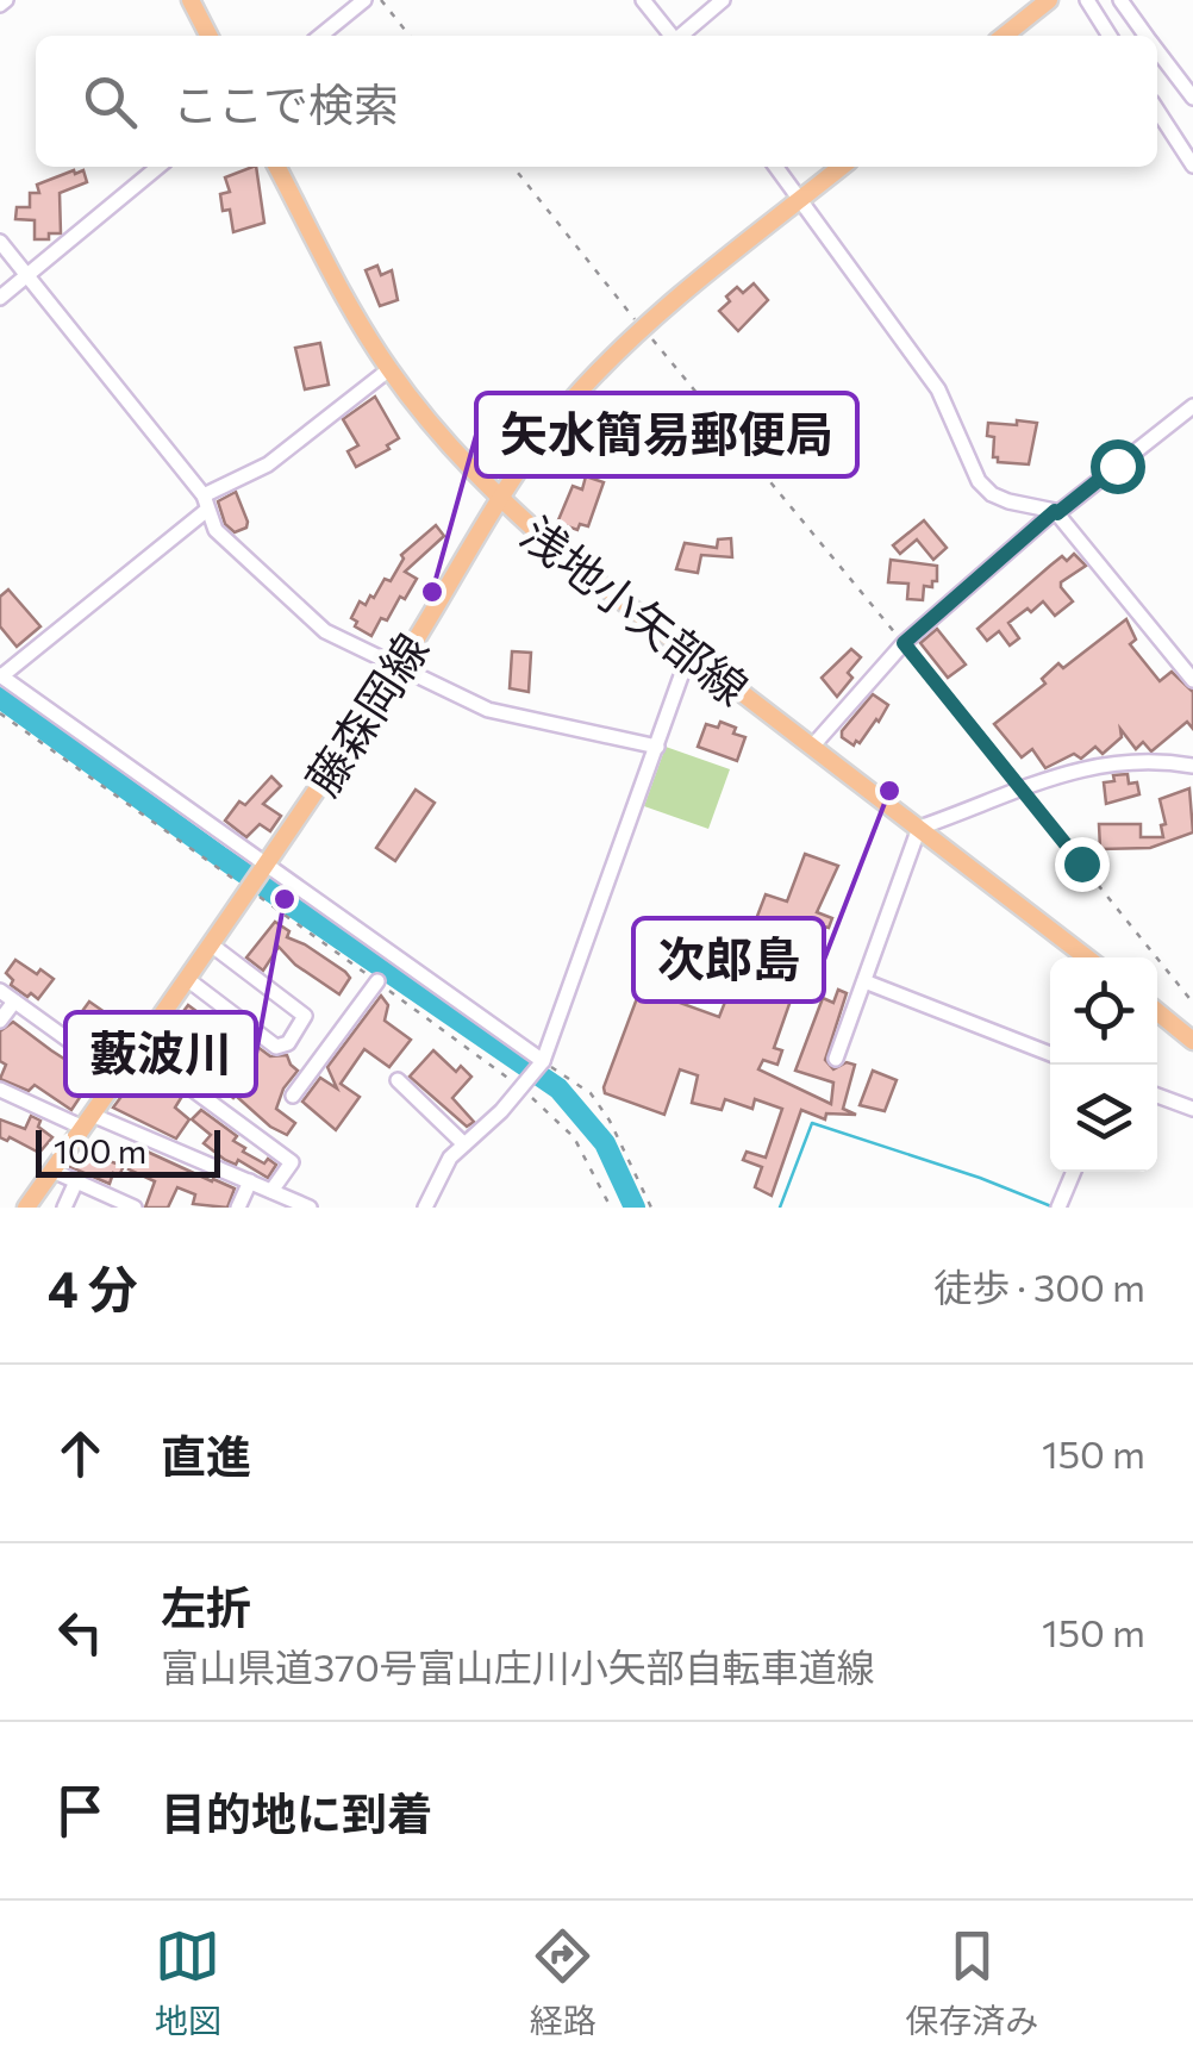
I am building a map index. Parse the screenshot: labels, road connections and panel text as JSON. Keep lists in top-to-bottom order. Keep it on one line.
{"streets":{"main road":["浅地小矢部線","藤森岡線"]},"crossings":[["浅地小矢部線","藤森岡線"]],"places":["矢水簡易郵便局","次郎島","藪波川"],"scale_bar":"100 m","page":{"search":"ここで検索","scale":"100 m","heading":["4 分","徒歩 · 300 m"],"list":[["直進","150 m"],["左折","富山県道370号富山庄川小矢部自転車道線","150 m"],"目的地に到着"],"nav":["地図","経路","保存済み"]}}
